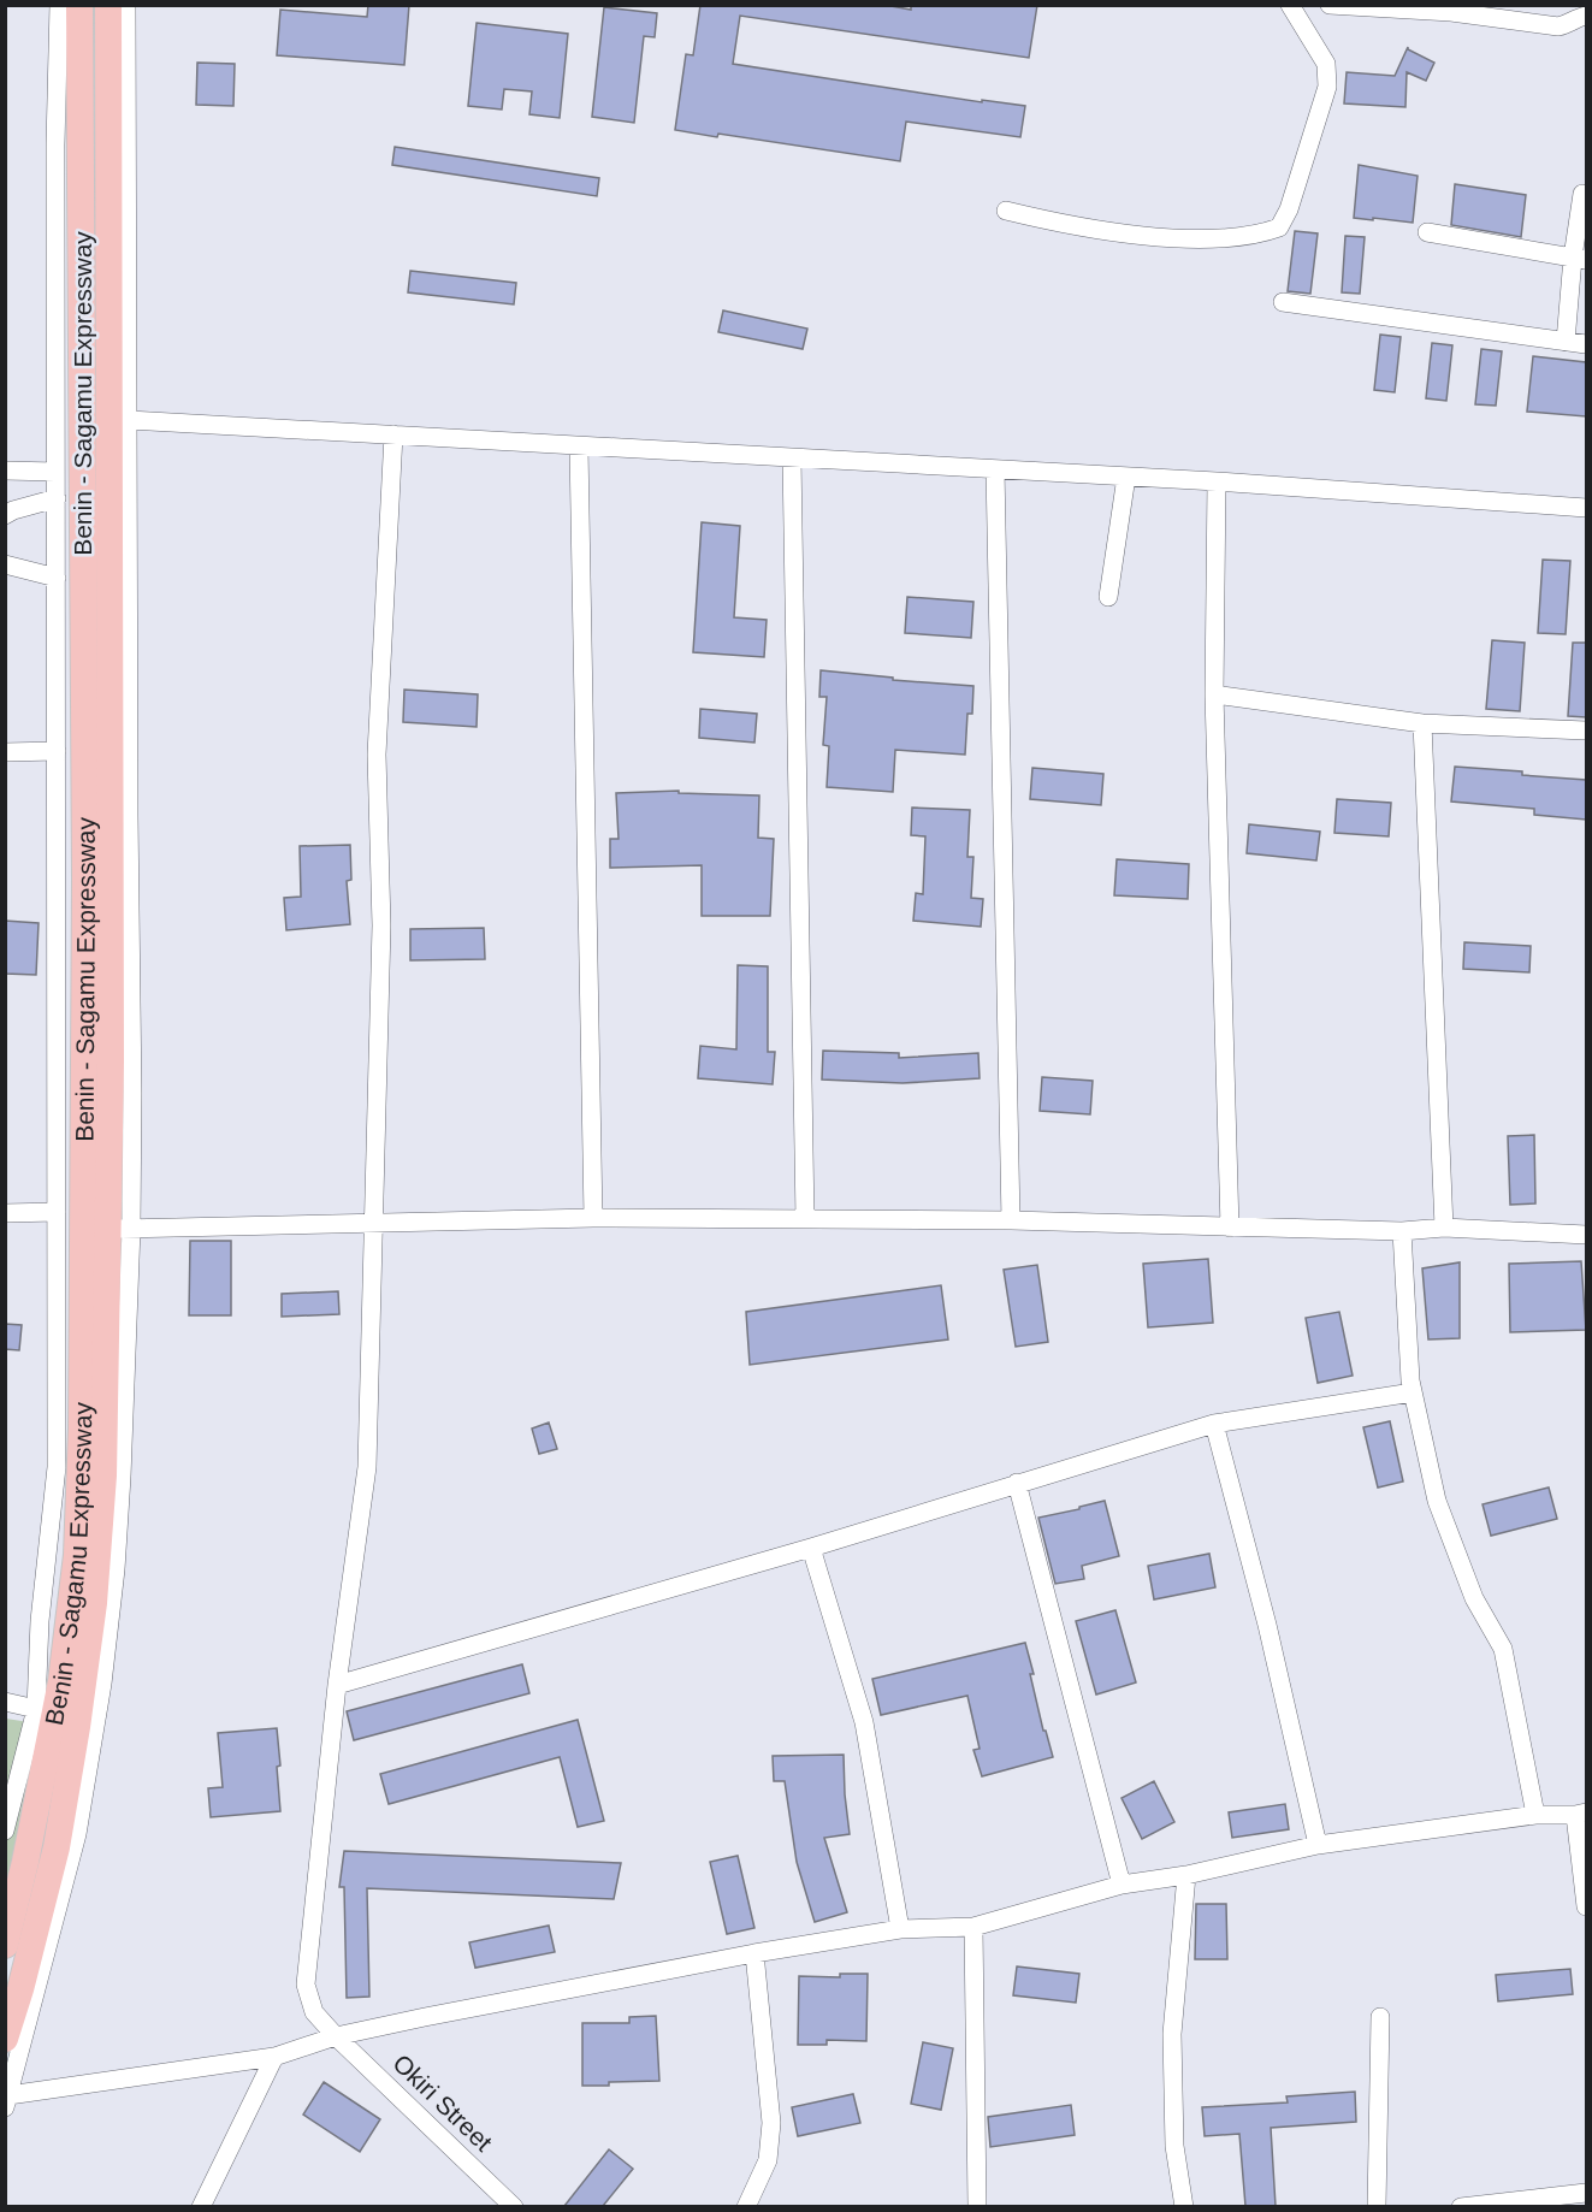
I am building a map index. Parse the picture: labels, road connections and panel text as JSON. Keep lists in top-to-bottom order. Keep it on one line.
{"streets":{"highway":["Benin - Sagamu Expressway"],"street":["Okiri Street"]}}
